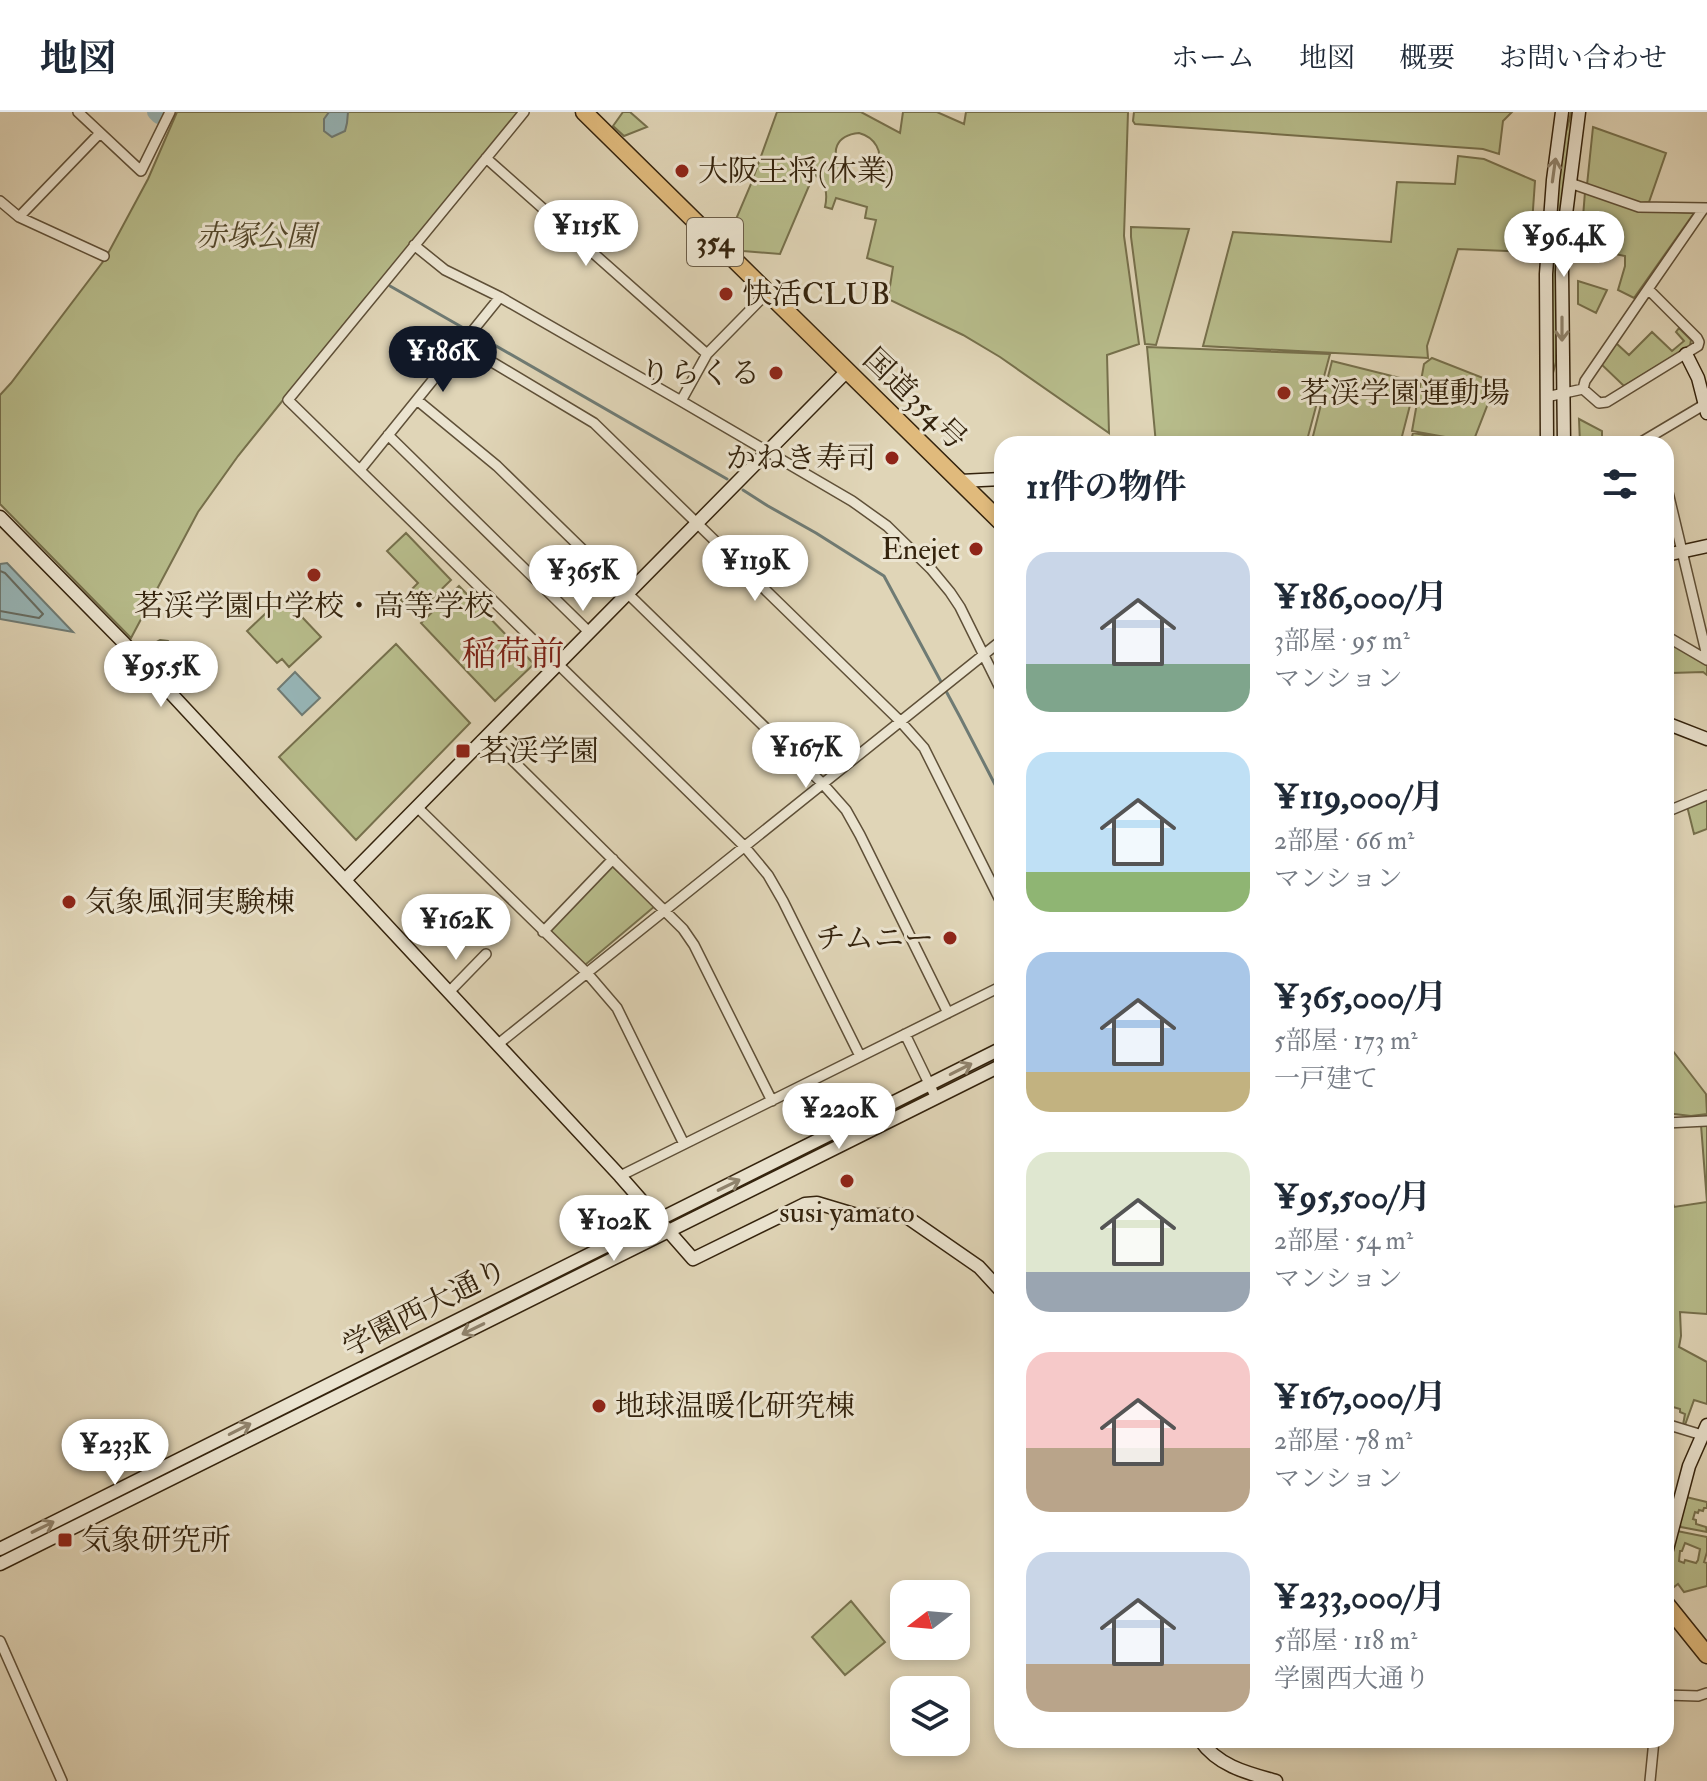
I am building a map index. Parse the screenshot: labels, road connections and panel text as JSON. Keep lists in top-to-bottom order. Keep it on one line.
{"streets":{"highway":["354","国道354号"],"main road":["学園西大通り"]},"districts":["稲荷前"],"parks":["赤塚公園"],"places":{"other":["大阪王将(休業)","快活CLUB","りらくる","茗渓学園運動場","かねき寿司","Enejet","茗渓学園中学校・高等学校","気象風洞実験棟","チムニー","susi yamato","地球温暖化研究棟"],"transit":["茗渓学園","気象研究所"]},"north":"left","page":{"header":"地図","nav":["ホーム","地図","概要","お問い合わせ"],"price":["¥115K","¥96.4K","¥186K","¥119K","¥365K","¥95.5K","¥167K","¥162K","¥220K","¥102K","¥233K"],"heading":"11件の物件","list":[{"name":"¥186,000/月","note":"3部屋 · 95 m² · マンション"},{"name":"¥119,000/月","note":"2部屋 · 66 m² · マンション"},{"name":"¥365,000/月","note":"5部屋 · 173 m² · 一戸建て"},{"name":"¥95,500/月","note":"2部屋 · 54 m² · マンション"},{"name":"¥167,000/月","note":"2部屋 · 78 m² · マンション"},{"name":"¥233,000/月","note":"5部屋 · 118 m² · 学園西大通り"}]}}
